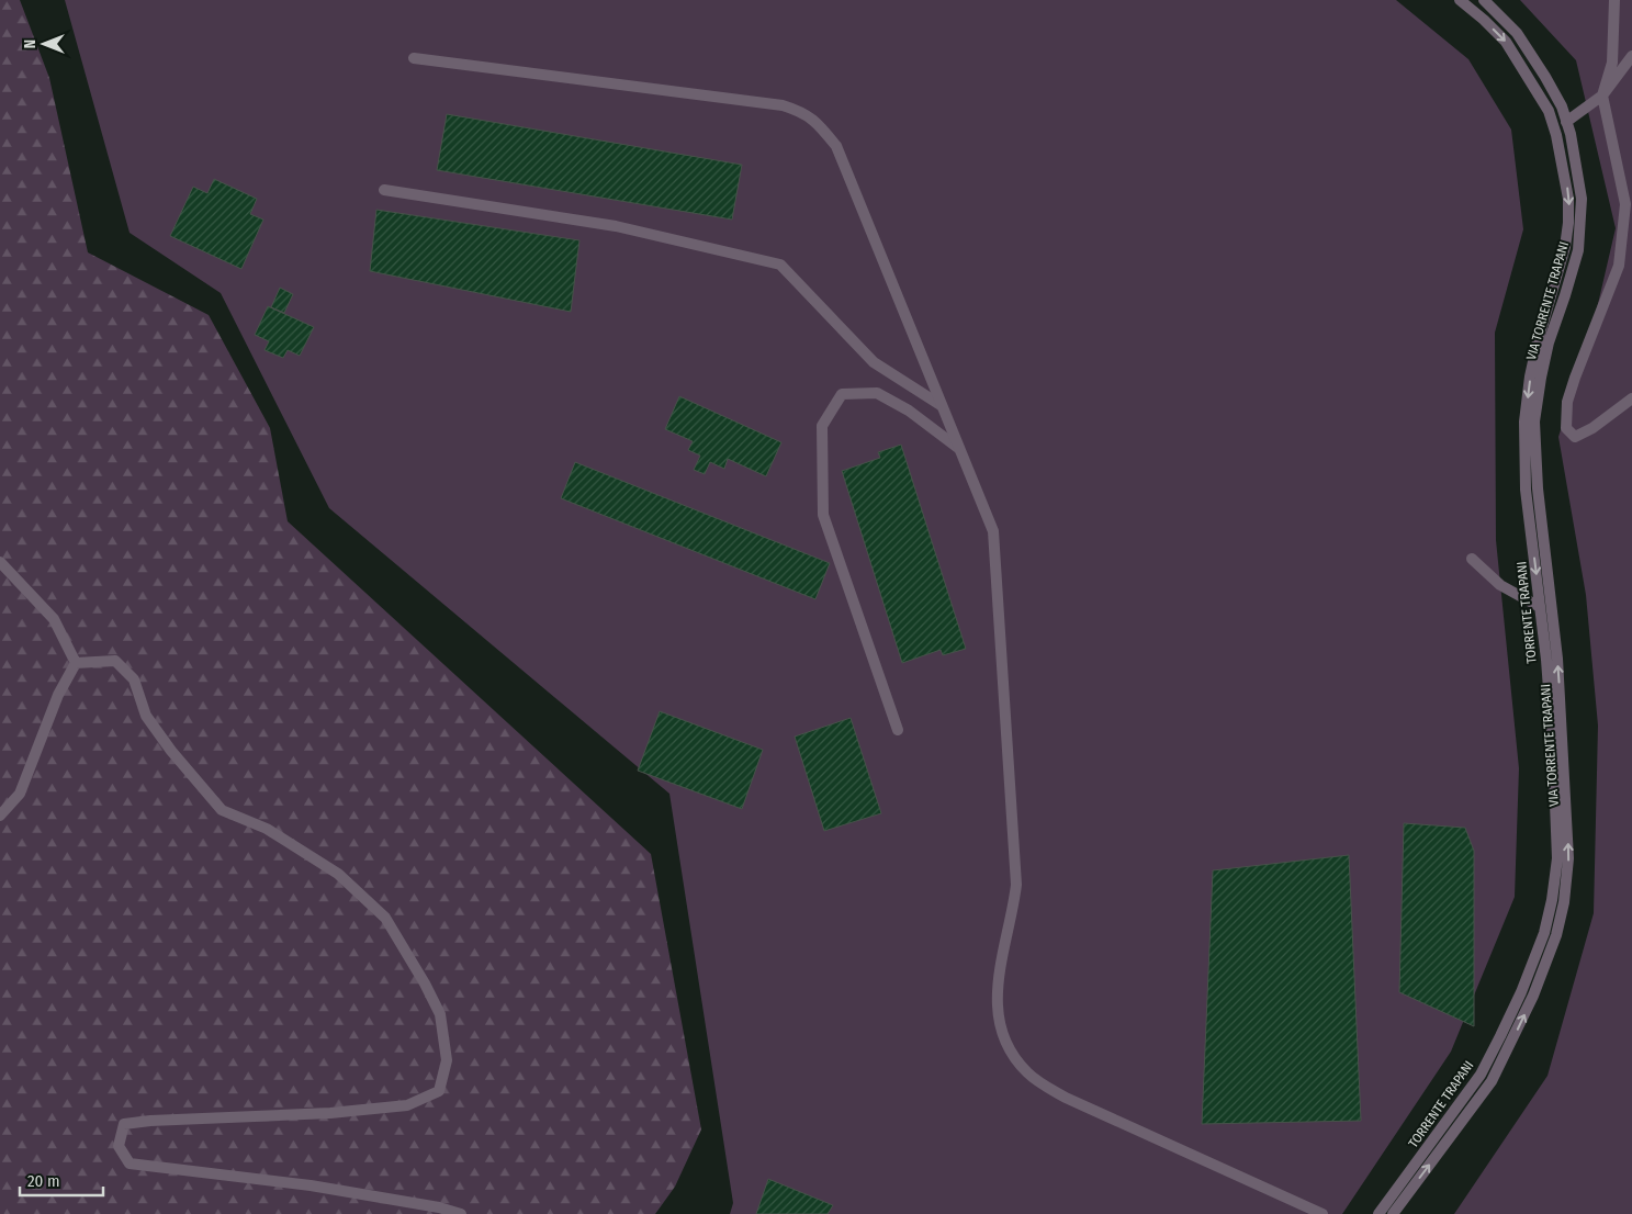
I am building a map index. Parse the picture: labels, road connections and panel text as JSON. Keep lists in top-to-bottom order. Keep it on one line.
{"streets":{"street":["VIA TORRENTE TRAPANI","TORRENTE TRAPANI"]},"one_way":["VIA TORRENTE TRAPANI","TORRENTE TRAPANI"],"scale_bar":"20 m","north":"left"}
